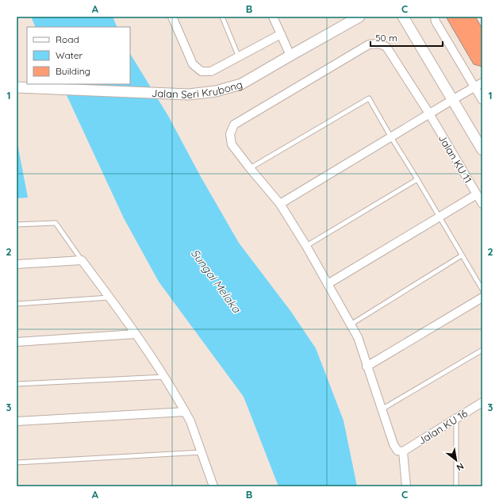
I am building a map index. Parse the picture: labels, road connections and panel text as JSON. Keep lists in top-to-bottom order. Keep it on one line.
{"streets":{"street":["Jalan Seri Krubong","Jalan KU 11","Jalan KU 16"]},"crossings":[["Jalan KU 11","Jalan KU 16"]],"water":["Sungai Melaka"],"legend":["Road","Water","Building"],"scale_bar":"50 m","north":"bottom right","grid":{"columns":["A","B","C"],"rows":["1","2","3"]}}
